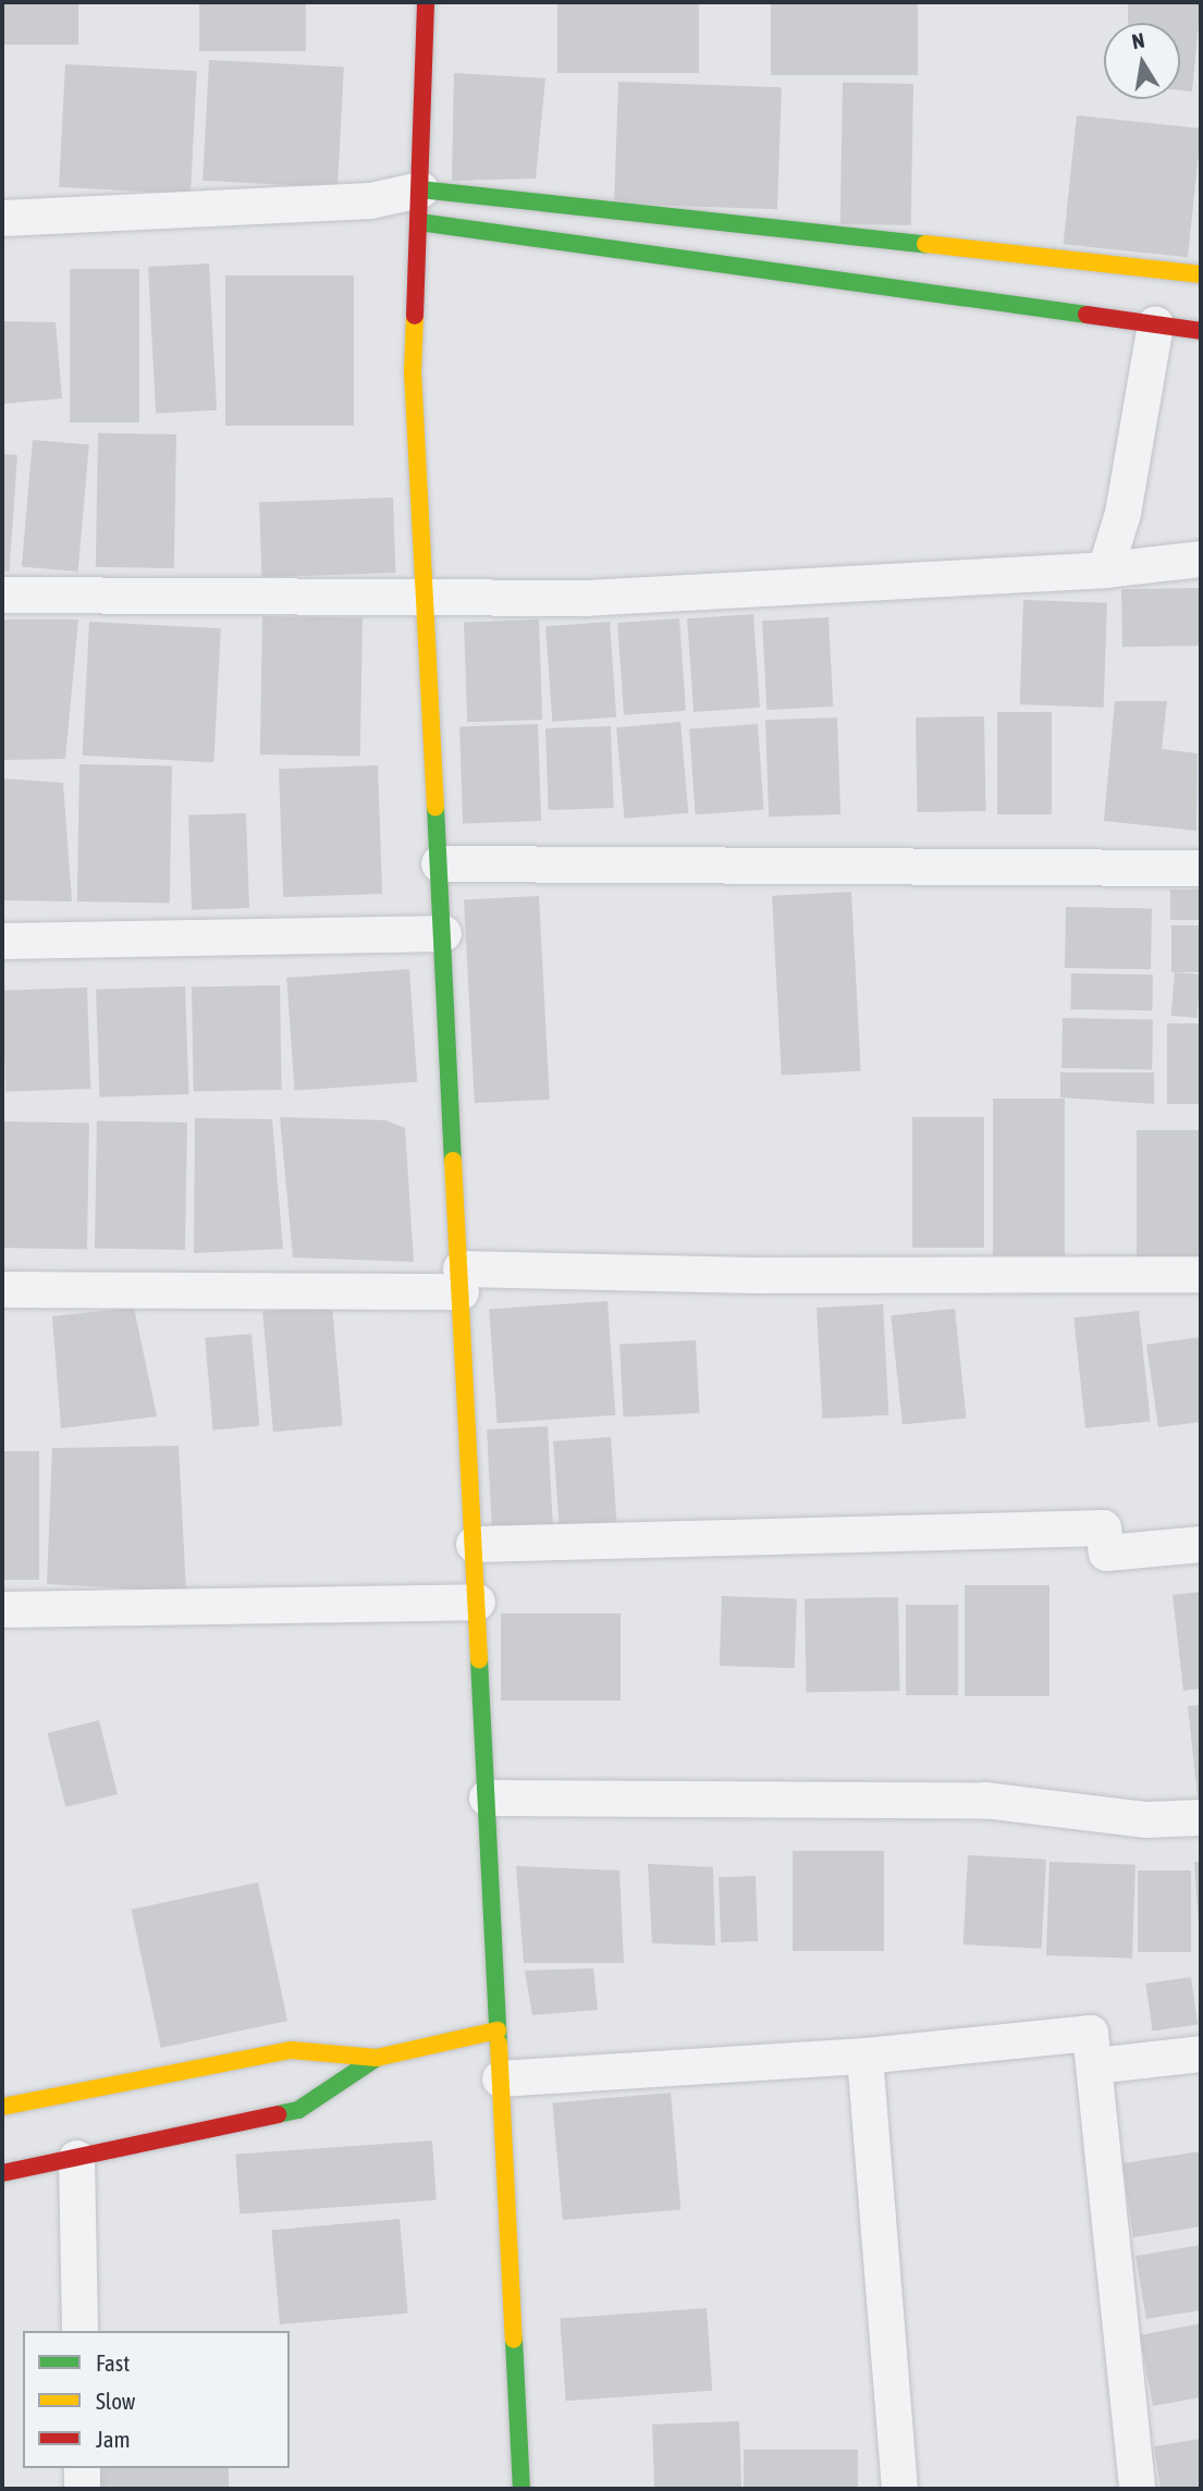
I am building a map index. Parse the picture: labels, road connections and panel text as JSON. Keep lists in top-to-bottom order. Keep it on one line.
{"legend":["Fast","Slow","Jam"],"north":"top"}
